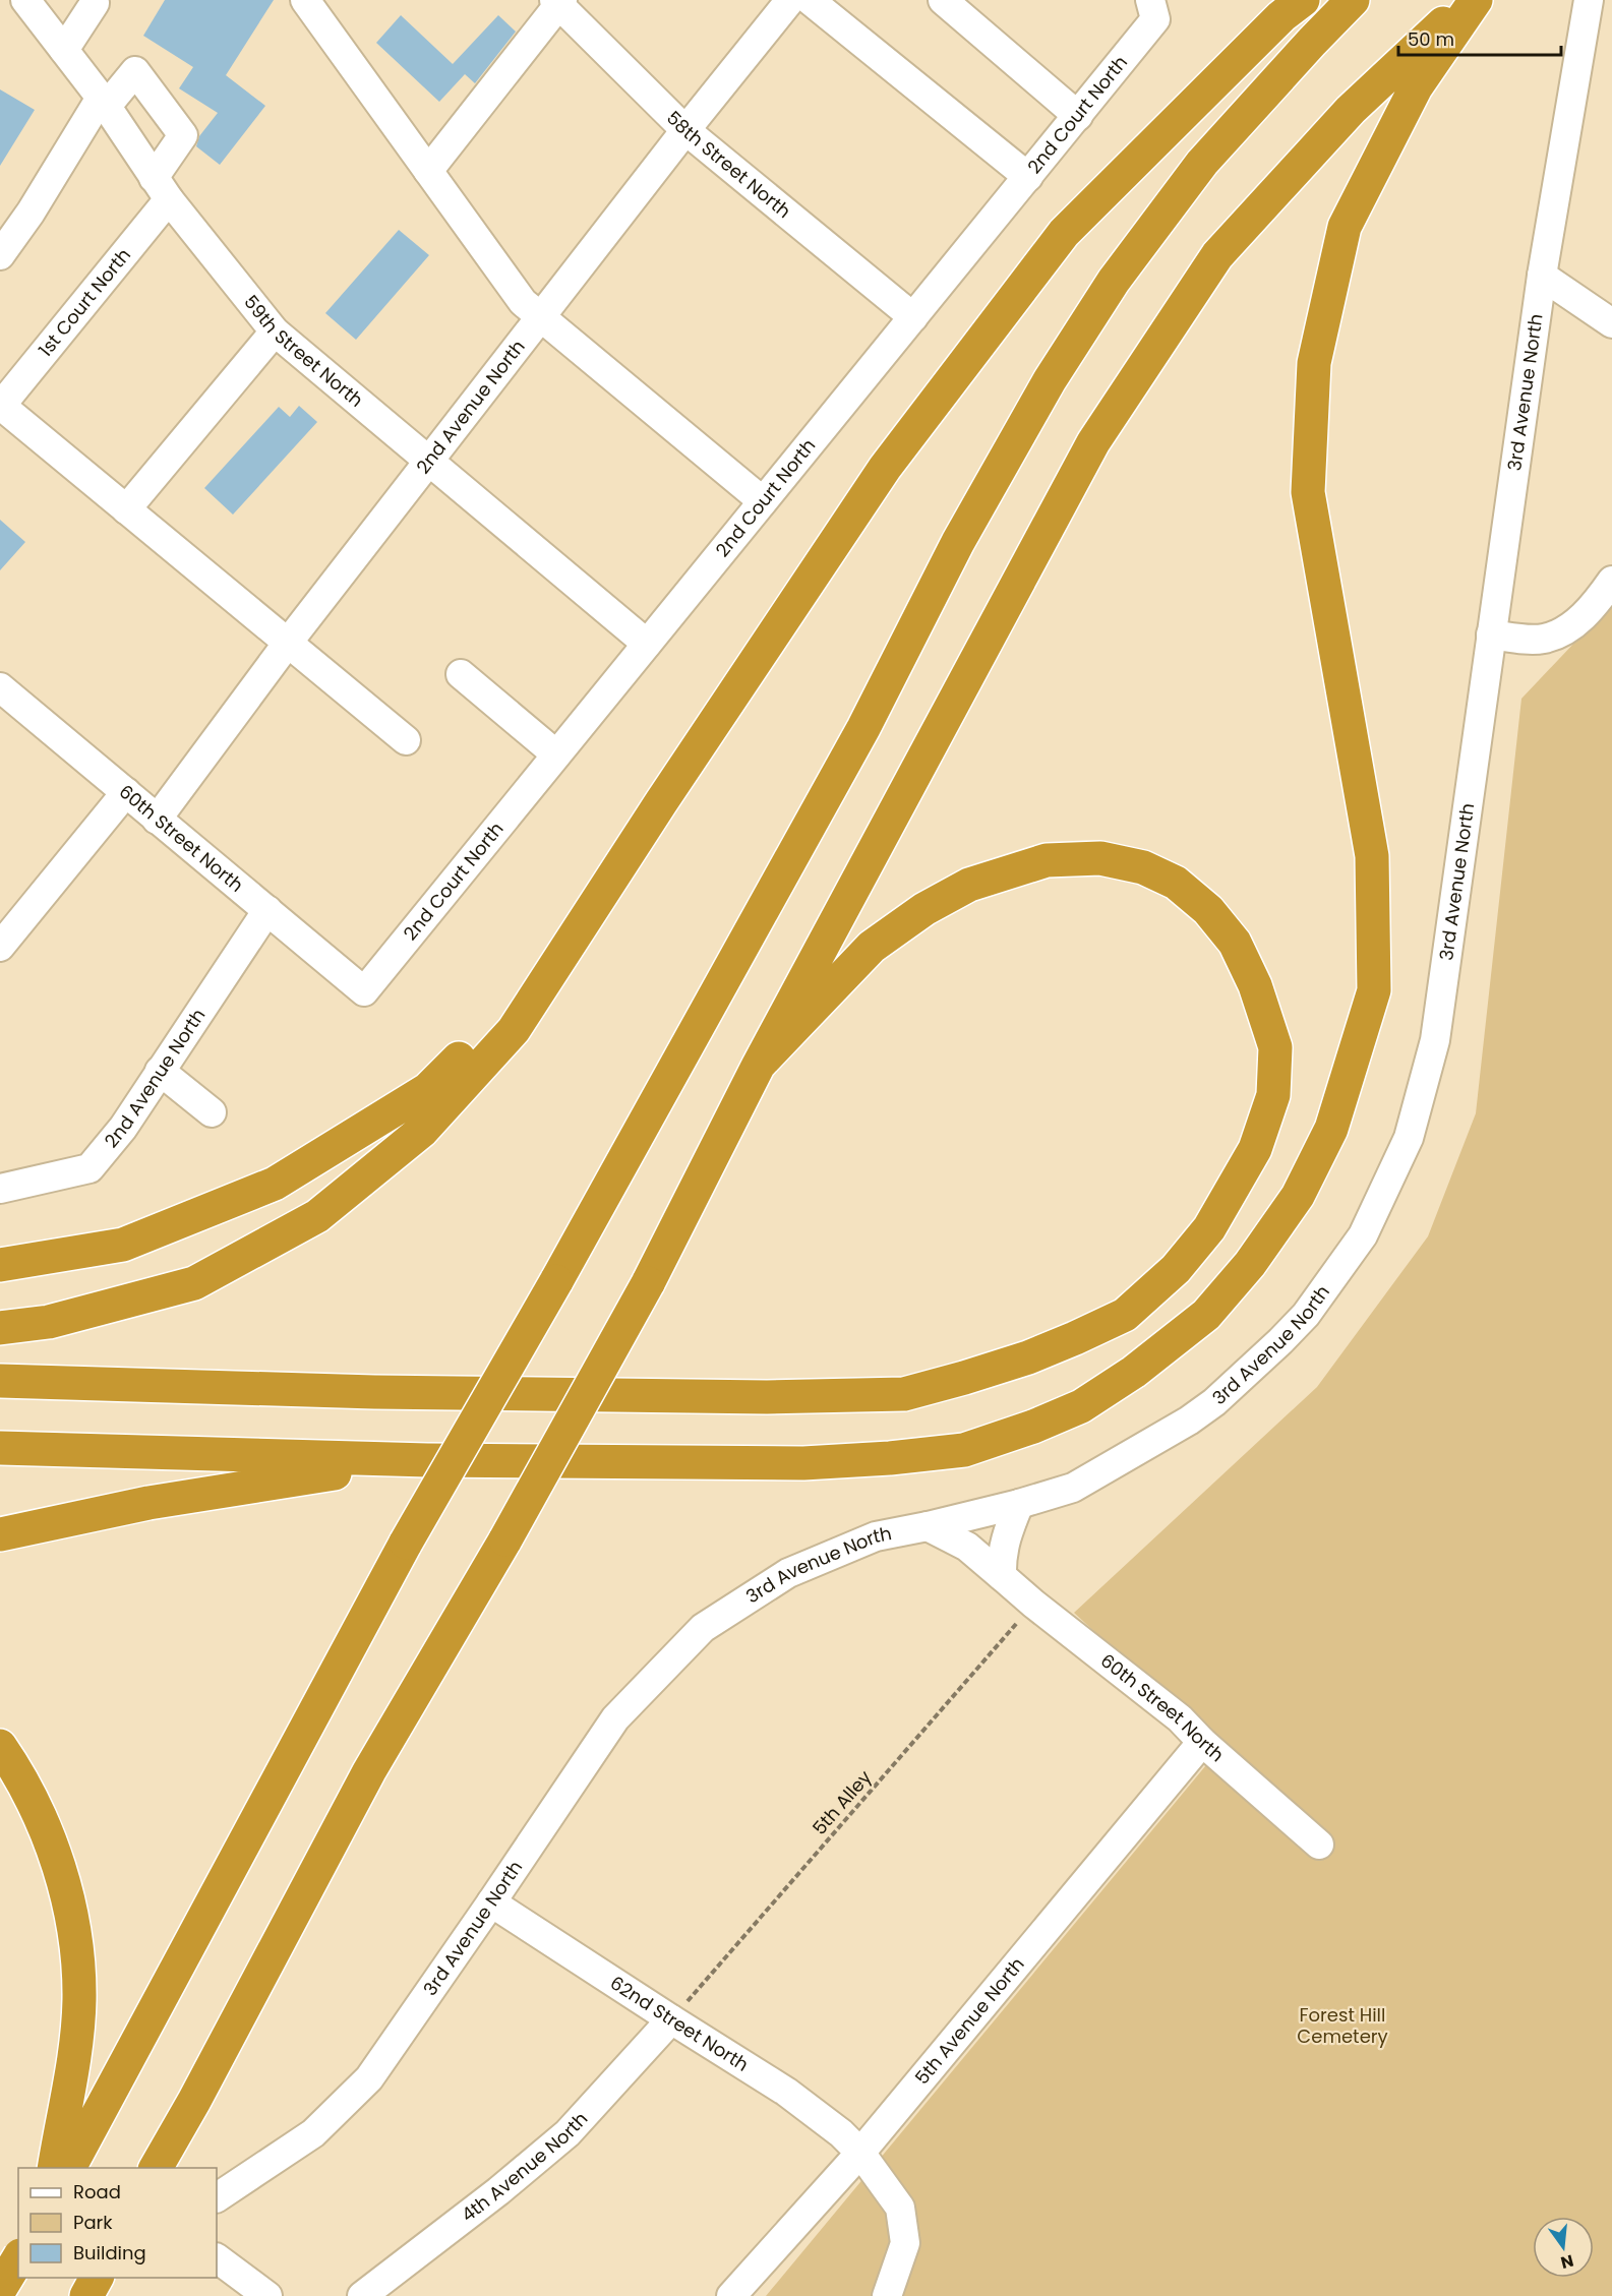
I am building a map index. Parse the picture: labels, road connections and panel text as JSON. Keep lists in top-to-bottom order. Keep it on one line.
{"streets":{"street":["2nd Court North","58th Street North","1st Court North","59th Street North","3rd Avenue North","2nd Avenue North","60th Street North","5th Avenue North","62nd Street North","4th Avenue North"],"path":["5th Alley"]},"crossings":[["2nd Court North","58th Street North"],["2nd Court North","59th Street North"],["2nd Court North","60th Street North"],["58th Street North","2nd Avenue North"],["1st Court North","59th Street North"],["59th Street North","2nd Avenue North"],["3rd Avenue North","60th Street North"],["3rd Avenue North","62nd Street North"],["2nd Avenue North","60th Street North"],["60th Street North","5th Alley"],["60th Street North","5th Avenue North"],["5th Alley","62nd Street North"],["5th Alley","4th Avenue North"],["5th Avenue North","62nd Street North"],["62nd Street North","4th Avenue North"]],"parks":["Forest Hill Cemetery"],"legend":["Road","Park","Building"],"scale_bar":"50 m","north":"bottom"}
